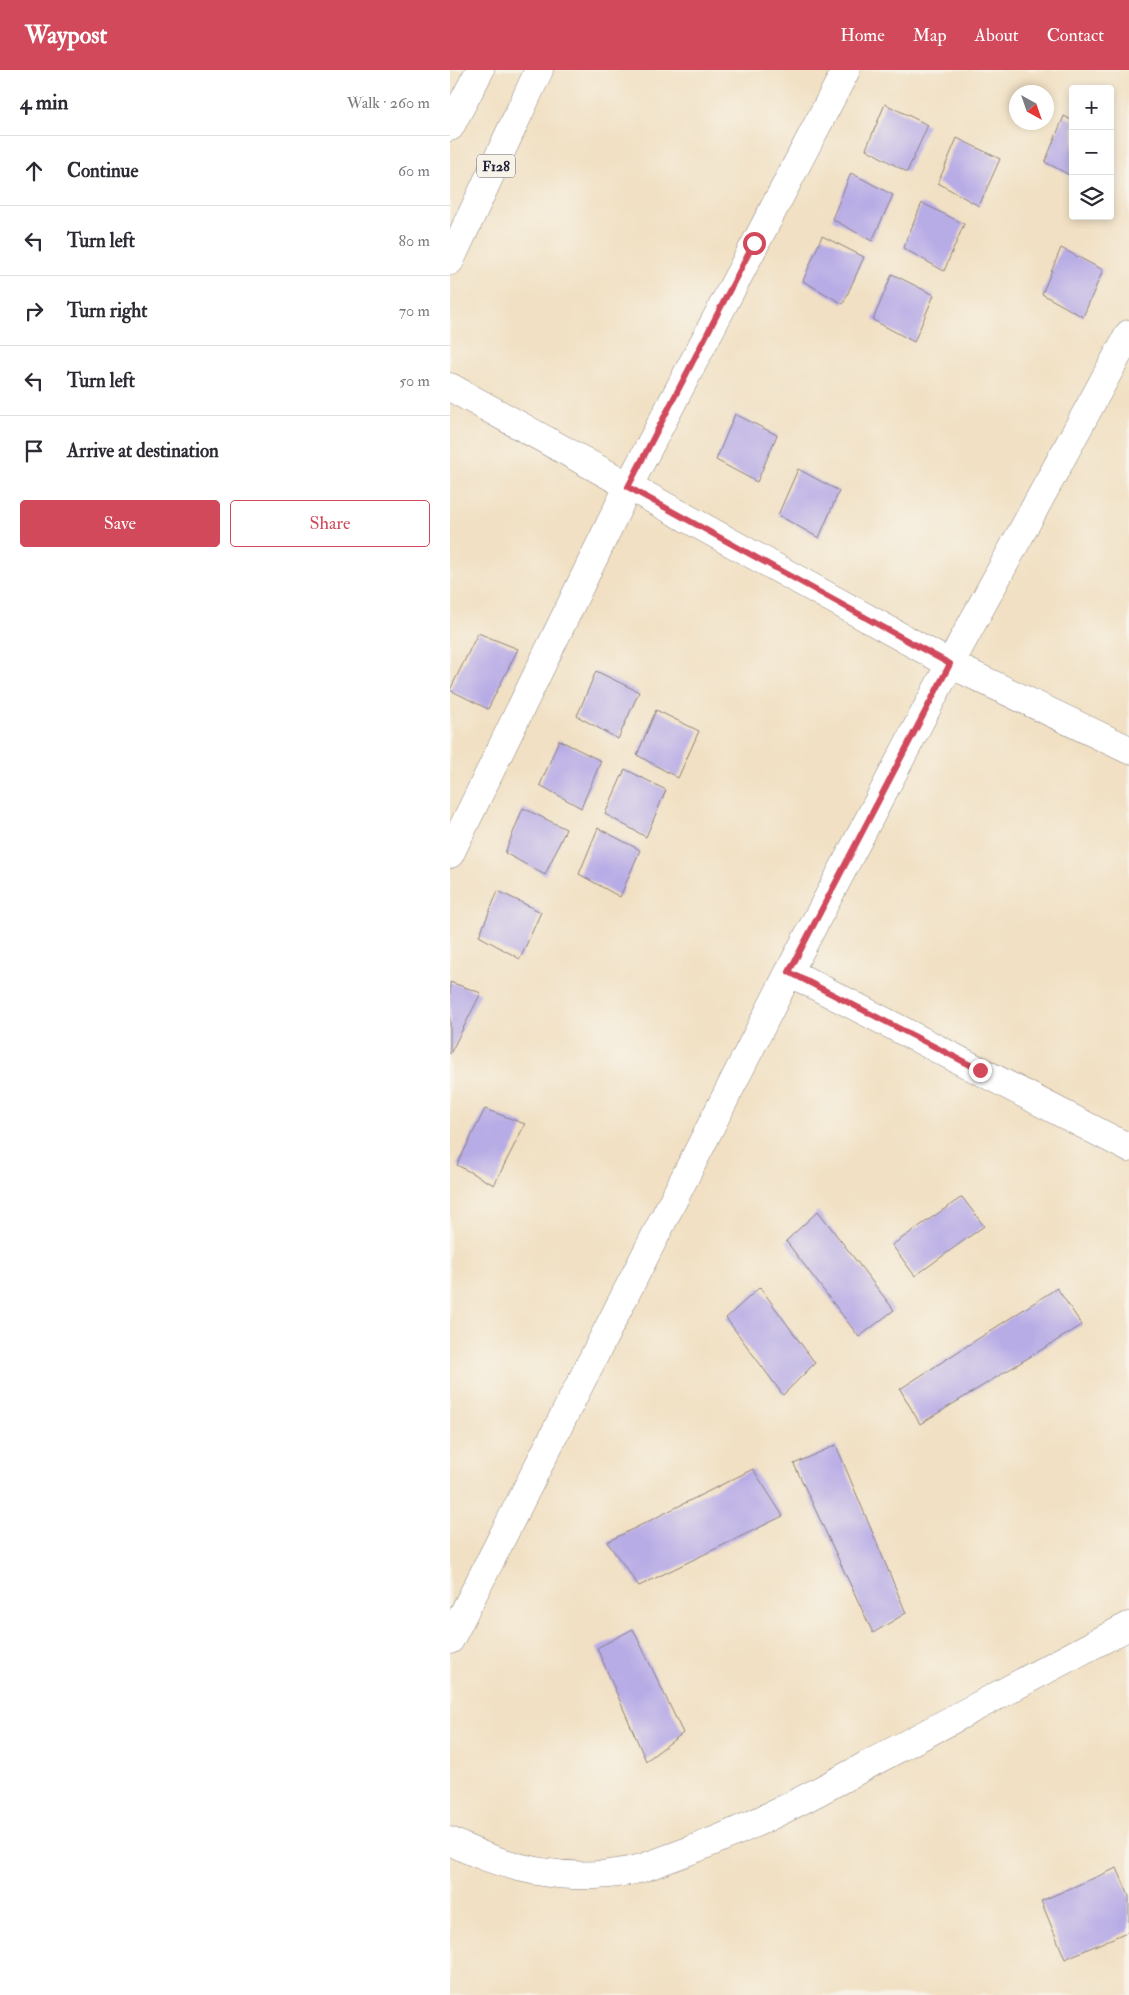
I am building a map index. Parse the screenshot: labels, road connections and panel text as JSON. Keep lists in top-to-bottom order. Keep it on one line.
{"streets":{"street":["F128"]},"north":"bottom right","page":{"header":"Waypost","nav":["Home","Map","About","Contact"],"heading":["4 min","Walk · 260 m"],"map_buttons":["+","−"],"list":[["Continue","60 m"],["Turn left","80 m"],["Turn right","70 m"],["Turn left","50 m"],"Arrive at destination"],"buttons":["Save","Share"]}}
